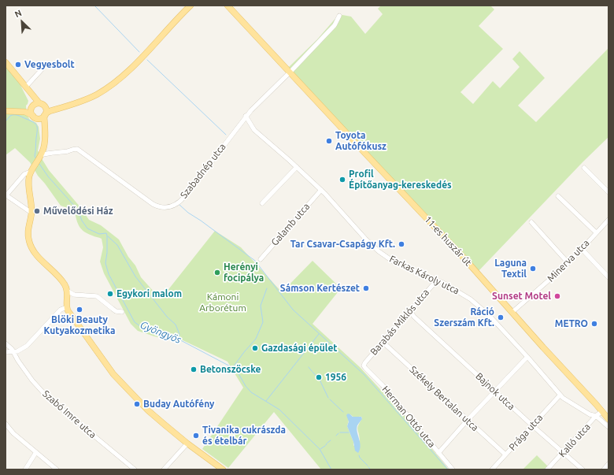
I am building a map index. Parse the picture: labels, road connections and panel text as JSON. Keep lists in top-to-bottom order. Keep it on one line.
{"streets":{"main road":["11-es huszár út"],"street":["Szabadnép utca","Galamb utca","Minerva utca","Farkas Károly utca","Barabás Miklós utca","Bajnok utca","Székely Bertalan utca","Szabó Imre utca","Herman Ottó utca","Prága utca","Kalló utca"]},"crossings":[["Szabadnép utca","11-es huszár út"],["Szabadnép utca","Farkas Károly utca"],["Galamb utca","Farkas Károly utca"],["11-es huszár út","Minerva utca"],["11-es huszár út","Kalló utca"],["Farkas Károly utca","Barabás Miklós utca"],["Farkas Károly utca","Prága utca"],["Farkas Károly utca","Kalló utca"],["Barabás Miklós utca","Bajnok utca"],["Barabás Miklós utca","Székely Bertalan utca"],["Barabás Miklós utca","Herman Ottó utca"],["Bajnok utca","Prága utca"],["Bajnok utca","Kalló utca"],["Székely Bertalan utca","Prága utca"]],"water":["Gyöngyös"],"parks":["Kámoni Arborétum"],"places":["Vegyesbolt","Toyota Autófókusz","Profil Építőanyag-kereskedés","Művelődési Ház","Tar Csavar-Csapágy Kft.","Laguna Textil","Herényi focipálya","Sámson Kertészet","Egykori malom","Sunset Motel","Blöki Beauty Kutyakozmetika","Ráció Szerszám Kft.","METRO","Gazdasági épület","Betonszöcske","1956","Buday Autófény","Tivanika cukrászda és ételbár"],"north":"top left"}
